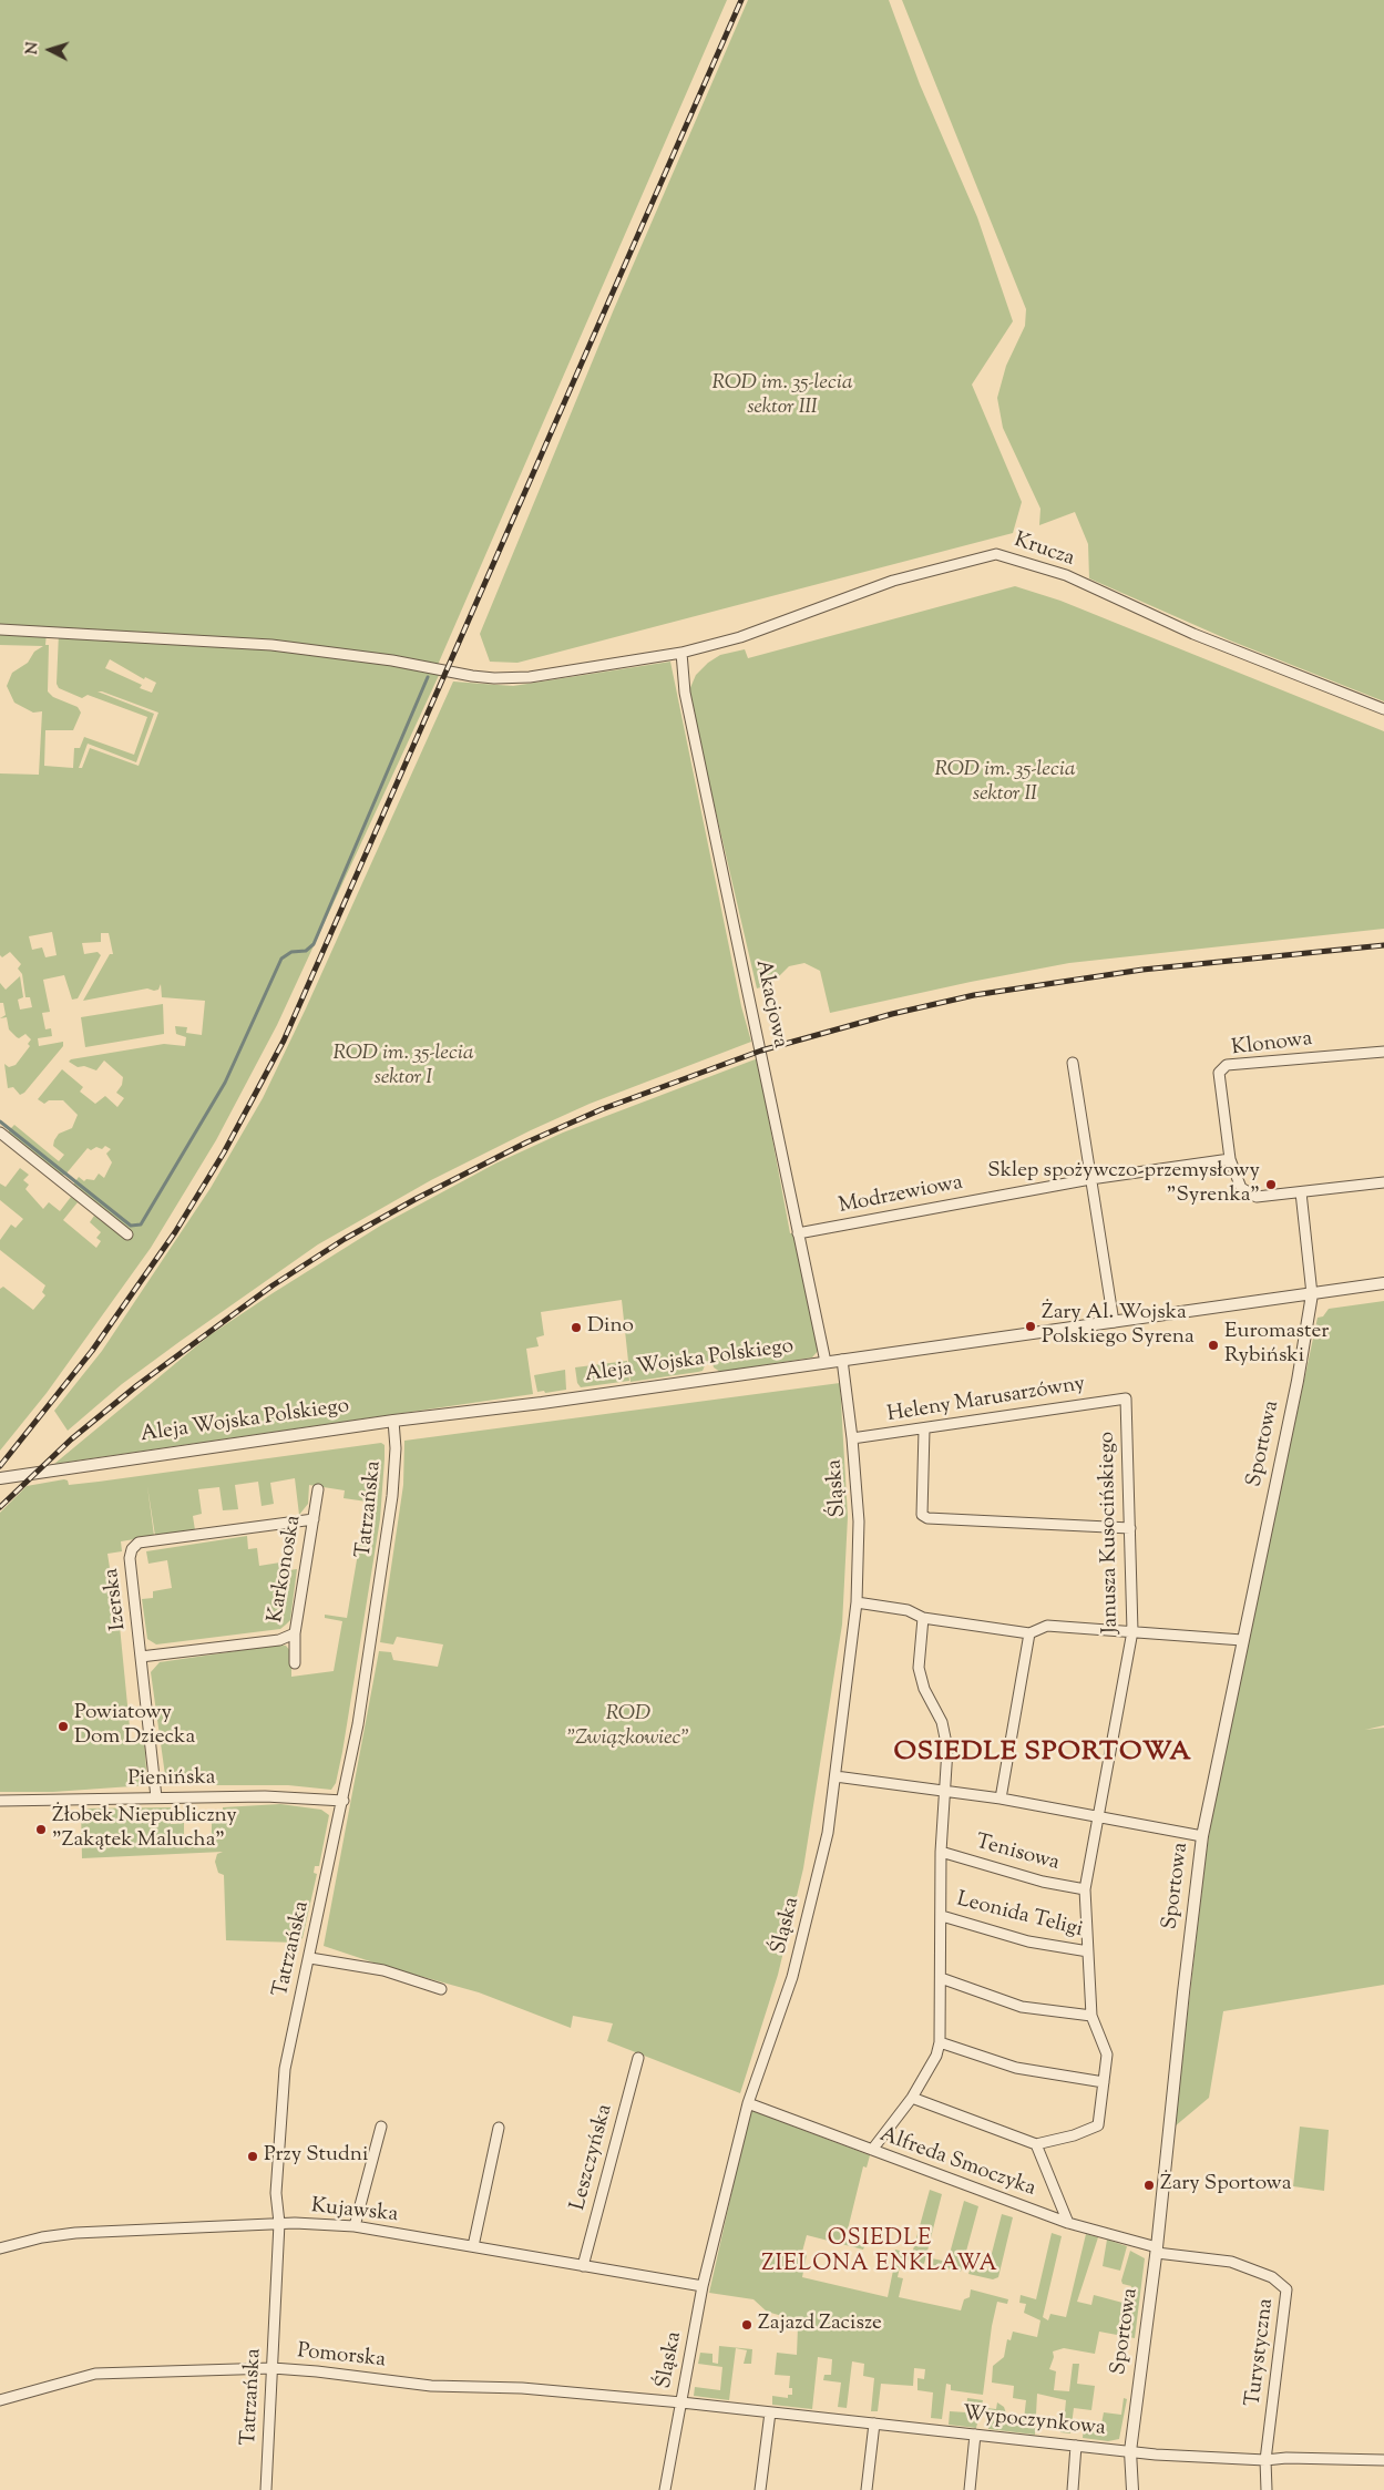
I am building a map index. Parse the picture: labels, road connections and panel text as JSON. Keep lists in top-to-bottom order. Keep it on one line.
{"streets":{"street":["Krucza","Akacjowa","Klonowa","Modrzewiowa","Aleja Wojska Polskiego","Heleny Marusarzówny","Sportowa","Śląska","Tatrzańska","Janusza Kusocińskiego","Karkonoska","Izerska","Pienińska","Tenisowa","Leonida Teligi","Leszczyńska","Alfreda Smoczyka","Kujawska","Turystyczna","Pomorska","Wypoczynkowa"]},"crossings":[["Krucza","Akacjowa"],["Akacjowa","Modrzewiowa"],["Akacjowa","Aleja Wojska Polskiego"],["Klonowa","Modrzewiowa"],["Aleja Wojska Polskiego","Sportowa"],["Aleja Wojska Polskiego","Śląska"],["Aleja Wojska Polskiego","Tatrzańska"],["Heleny Marusarzówny","Śląska"],["Heleny Marusarzówny","Janusza Kusocińskiego"],["Sportowa","Alfreda Smoczyka"],["Sportowa","Turystyczna"],["Sportowa","Wypoczynkowa"],["Śląska","Alfreda Smoczyka"],["Śląska","Kujawska"],["Śląska","Pomorska"],["Śląska","Wypoczynkowa"],["Tatrzańska","Pienińska"],["Tatrzańska","Kujawska"],["Tatrzańska","Pomorska"],["Janusza Kusocińskiego","Tenisowa"],["Janusza Kusocińskiego","Leonida Teligi"],["Karkonoska","Izerska"],["Izerska","Pienińska"],["Leszczyńska","Kujawska"],["Alfreda Smoczyka","Turystyczna"],["Turystyczna","Wypoczynkowa"],["Pomorska","Wypoczynkowa"]],"districts":["OSIEDLE SPORTOWA","OSIEDLE ZIELONA ENKLAWA"],"parks":["ROD im. 35-lecia sektor III","ROD im. 35-lecia sektor II","ROD im. 35-lecia sektor I","ROD \"Związkowiec\""],"places":["Sklep spożywczo-przemysłowy \"Syrenka\"","Żary Al. Wojska Polskiego Syrena","Dino","Euromaster Rybiński","Powiatowy Dom Dziecka","Żłobek Niepubliczny \"Zakątek Malucha\"","Przy Studni","Żary Sportowa","Zajazd Zacisze"],"north":"left"}
